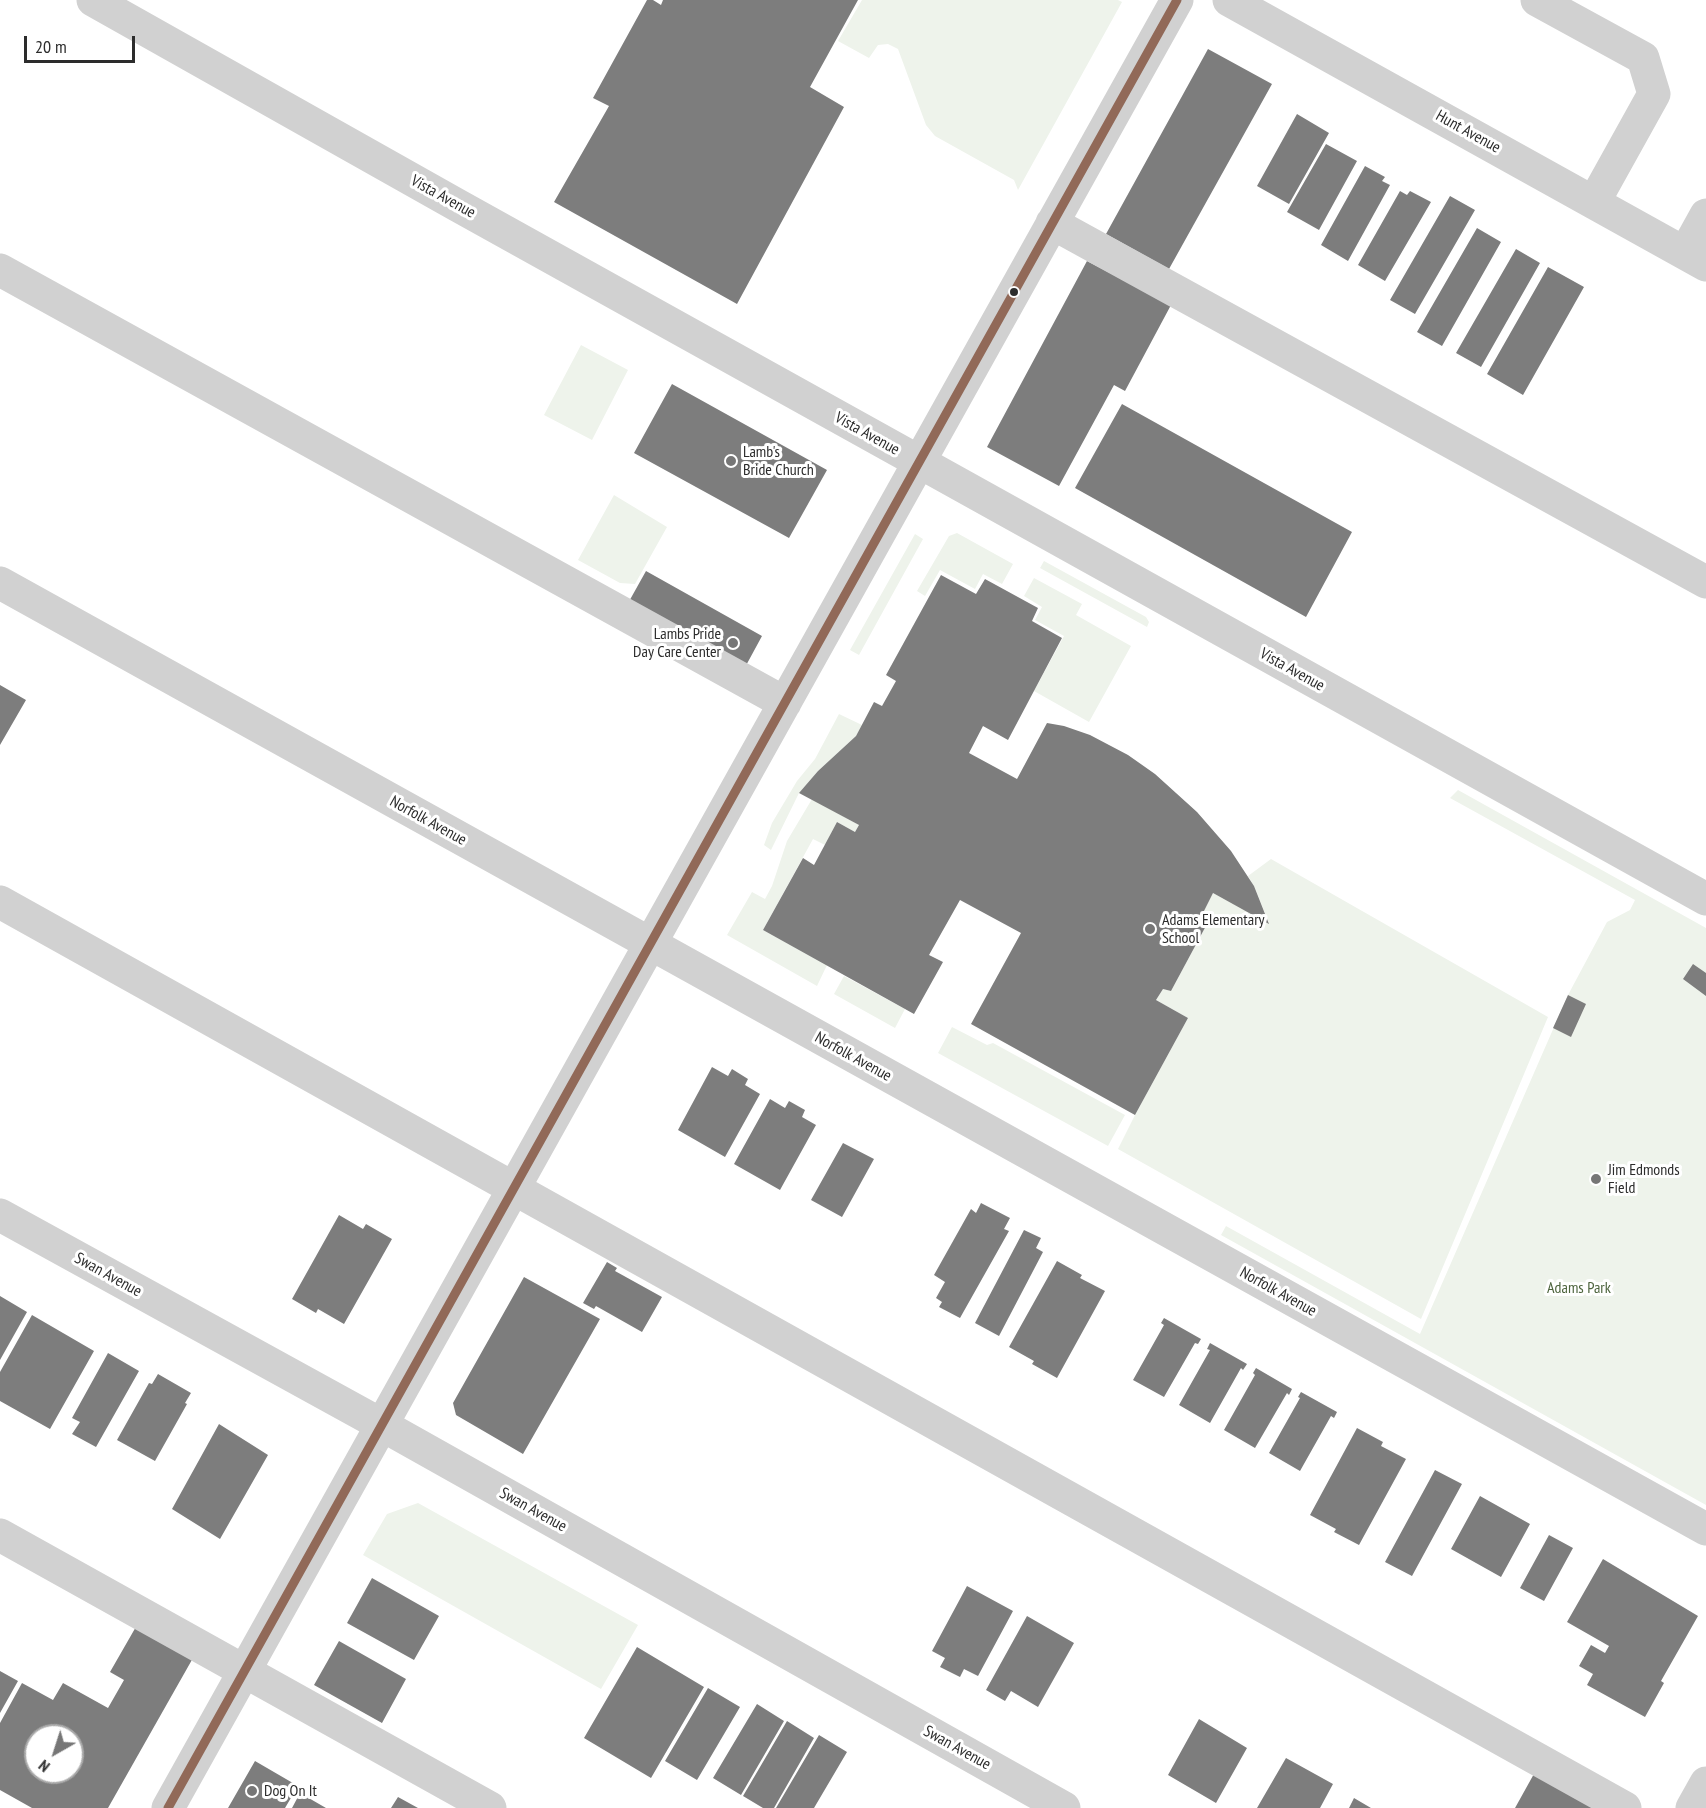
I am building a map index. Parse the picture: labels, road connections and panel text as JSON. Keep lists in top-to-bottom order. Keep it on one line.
{"streets":{"street":["Hunt Avenue","Vista Avenue","Norfolk Avenue","Swan Avenue"]},"parks":["Adams Park"],"places":["Lamb's Bride Church","Lambs Pride Day Care Center","Adams Elementary School","Jim Edmonds Field","Dog On It"],"scale_bar":"20 m","north":"bottom left"}
